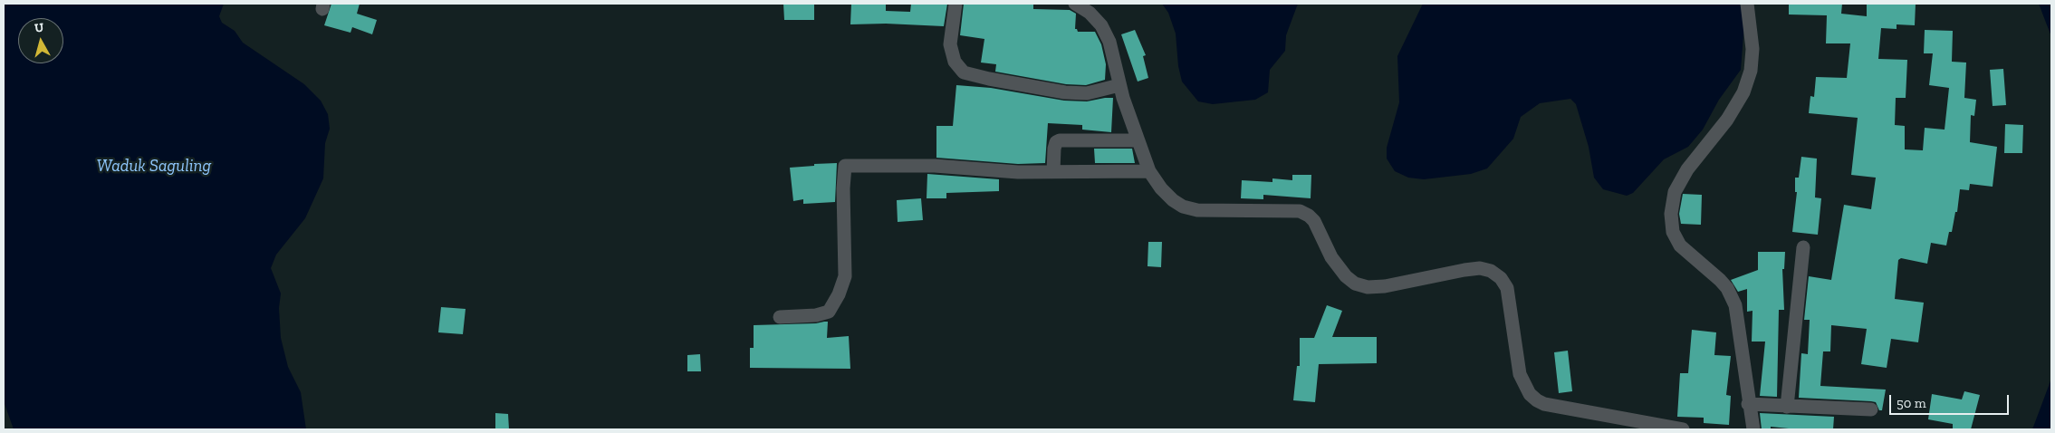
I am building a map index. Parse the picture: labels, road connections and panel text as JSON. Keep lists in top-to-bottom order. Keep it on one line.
{"water":["Waduk Saguling"],"scale_bar":"50 m","north":"top"}
